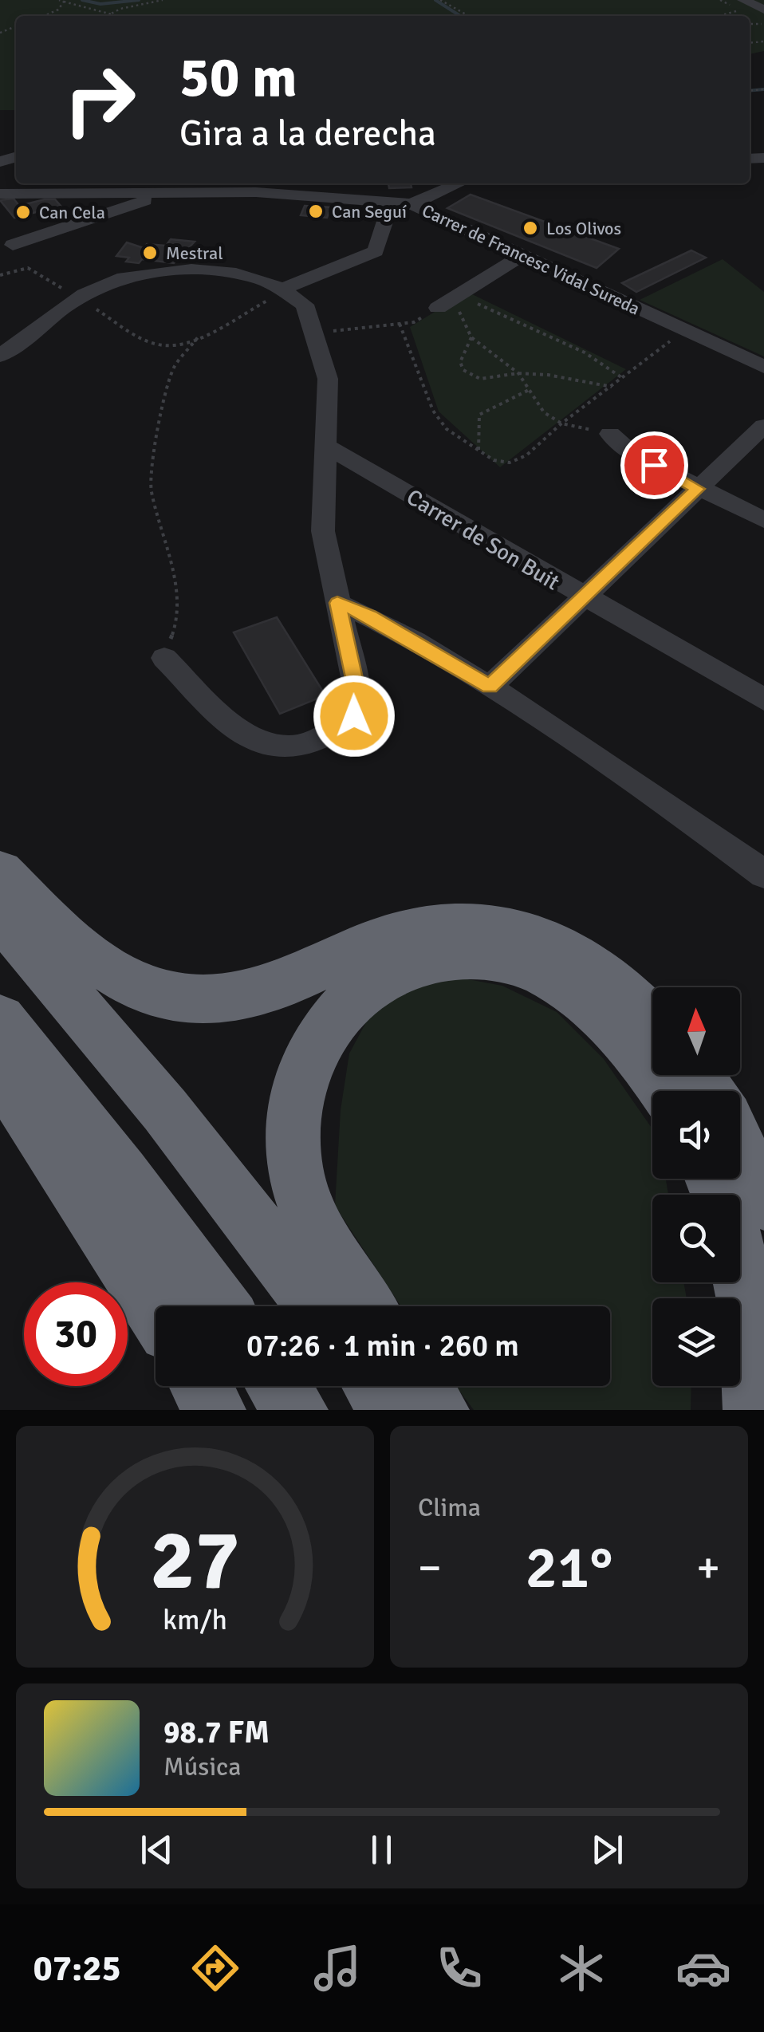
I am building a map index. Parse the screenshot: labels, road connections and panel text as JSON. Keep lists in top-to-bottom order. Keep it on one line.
{"streets":{"street":["Carrer de Francesc Vidal Sureda","Carrer de Son Buit"]},"places":["Can Seguí","Can Cela","Los Olivos","Mestral"],"north":"top","page":{"turn":["50 m","Gira a la derecha"],"limit":"30","trip":"07:26 · 1 min · 260 m","tile":"Clima","heat":["−","21°","+"],"song":["98.7 FM","Música"],"tabs":"07:25","gauge":["27","km/h"]}}
